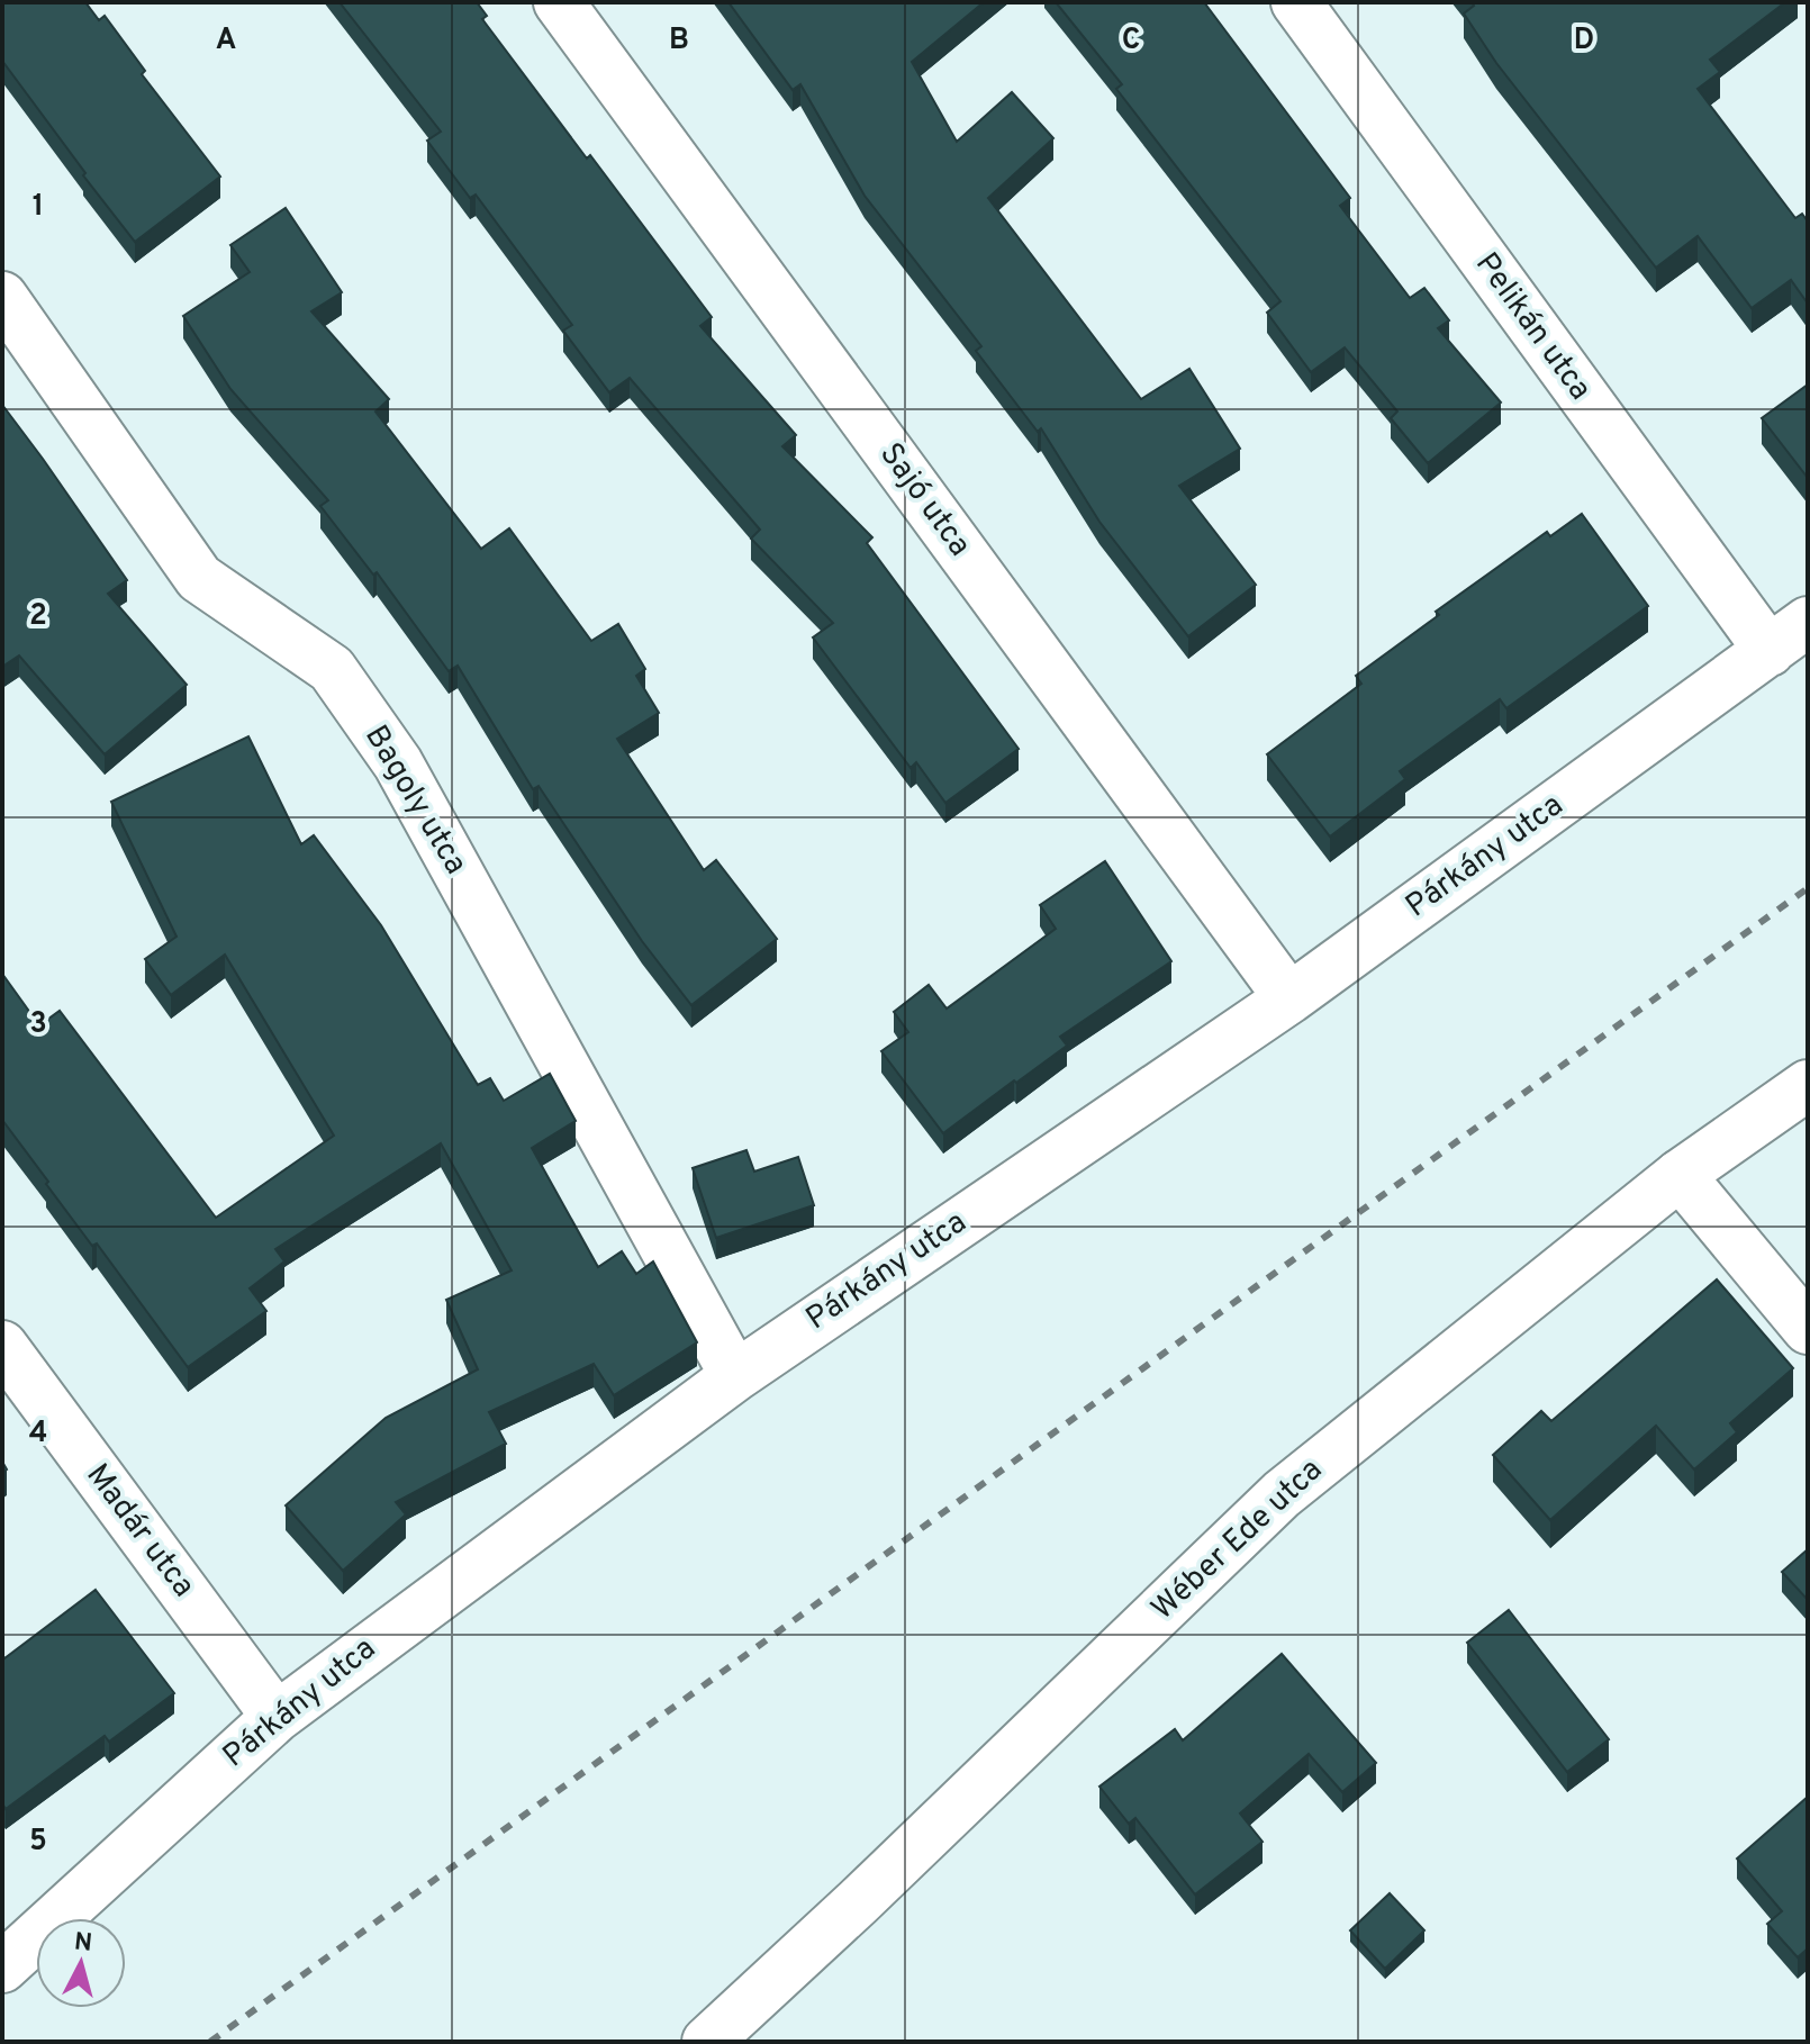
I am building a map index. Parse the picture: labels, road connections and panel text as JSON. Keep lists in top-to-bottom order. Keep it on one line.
{"streets":{"street":["Pelikán utca","Sajó utca","Bagoly utca","Párkány utca","Madár utca","Wéber Ede utca"]},"crossings":[["Pelikán utca","Párkány utca"],["Sajó utca","Párkány utca"],["Bagoly utca","Párkány utca"],["Párkány utca","Madár utca"]],"north":"top","grid":{"columns":["A","B","C","D"],"rows":["1","2","3","4","5"]}}
